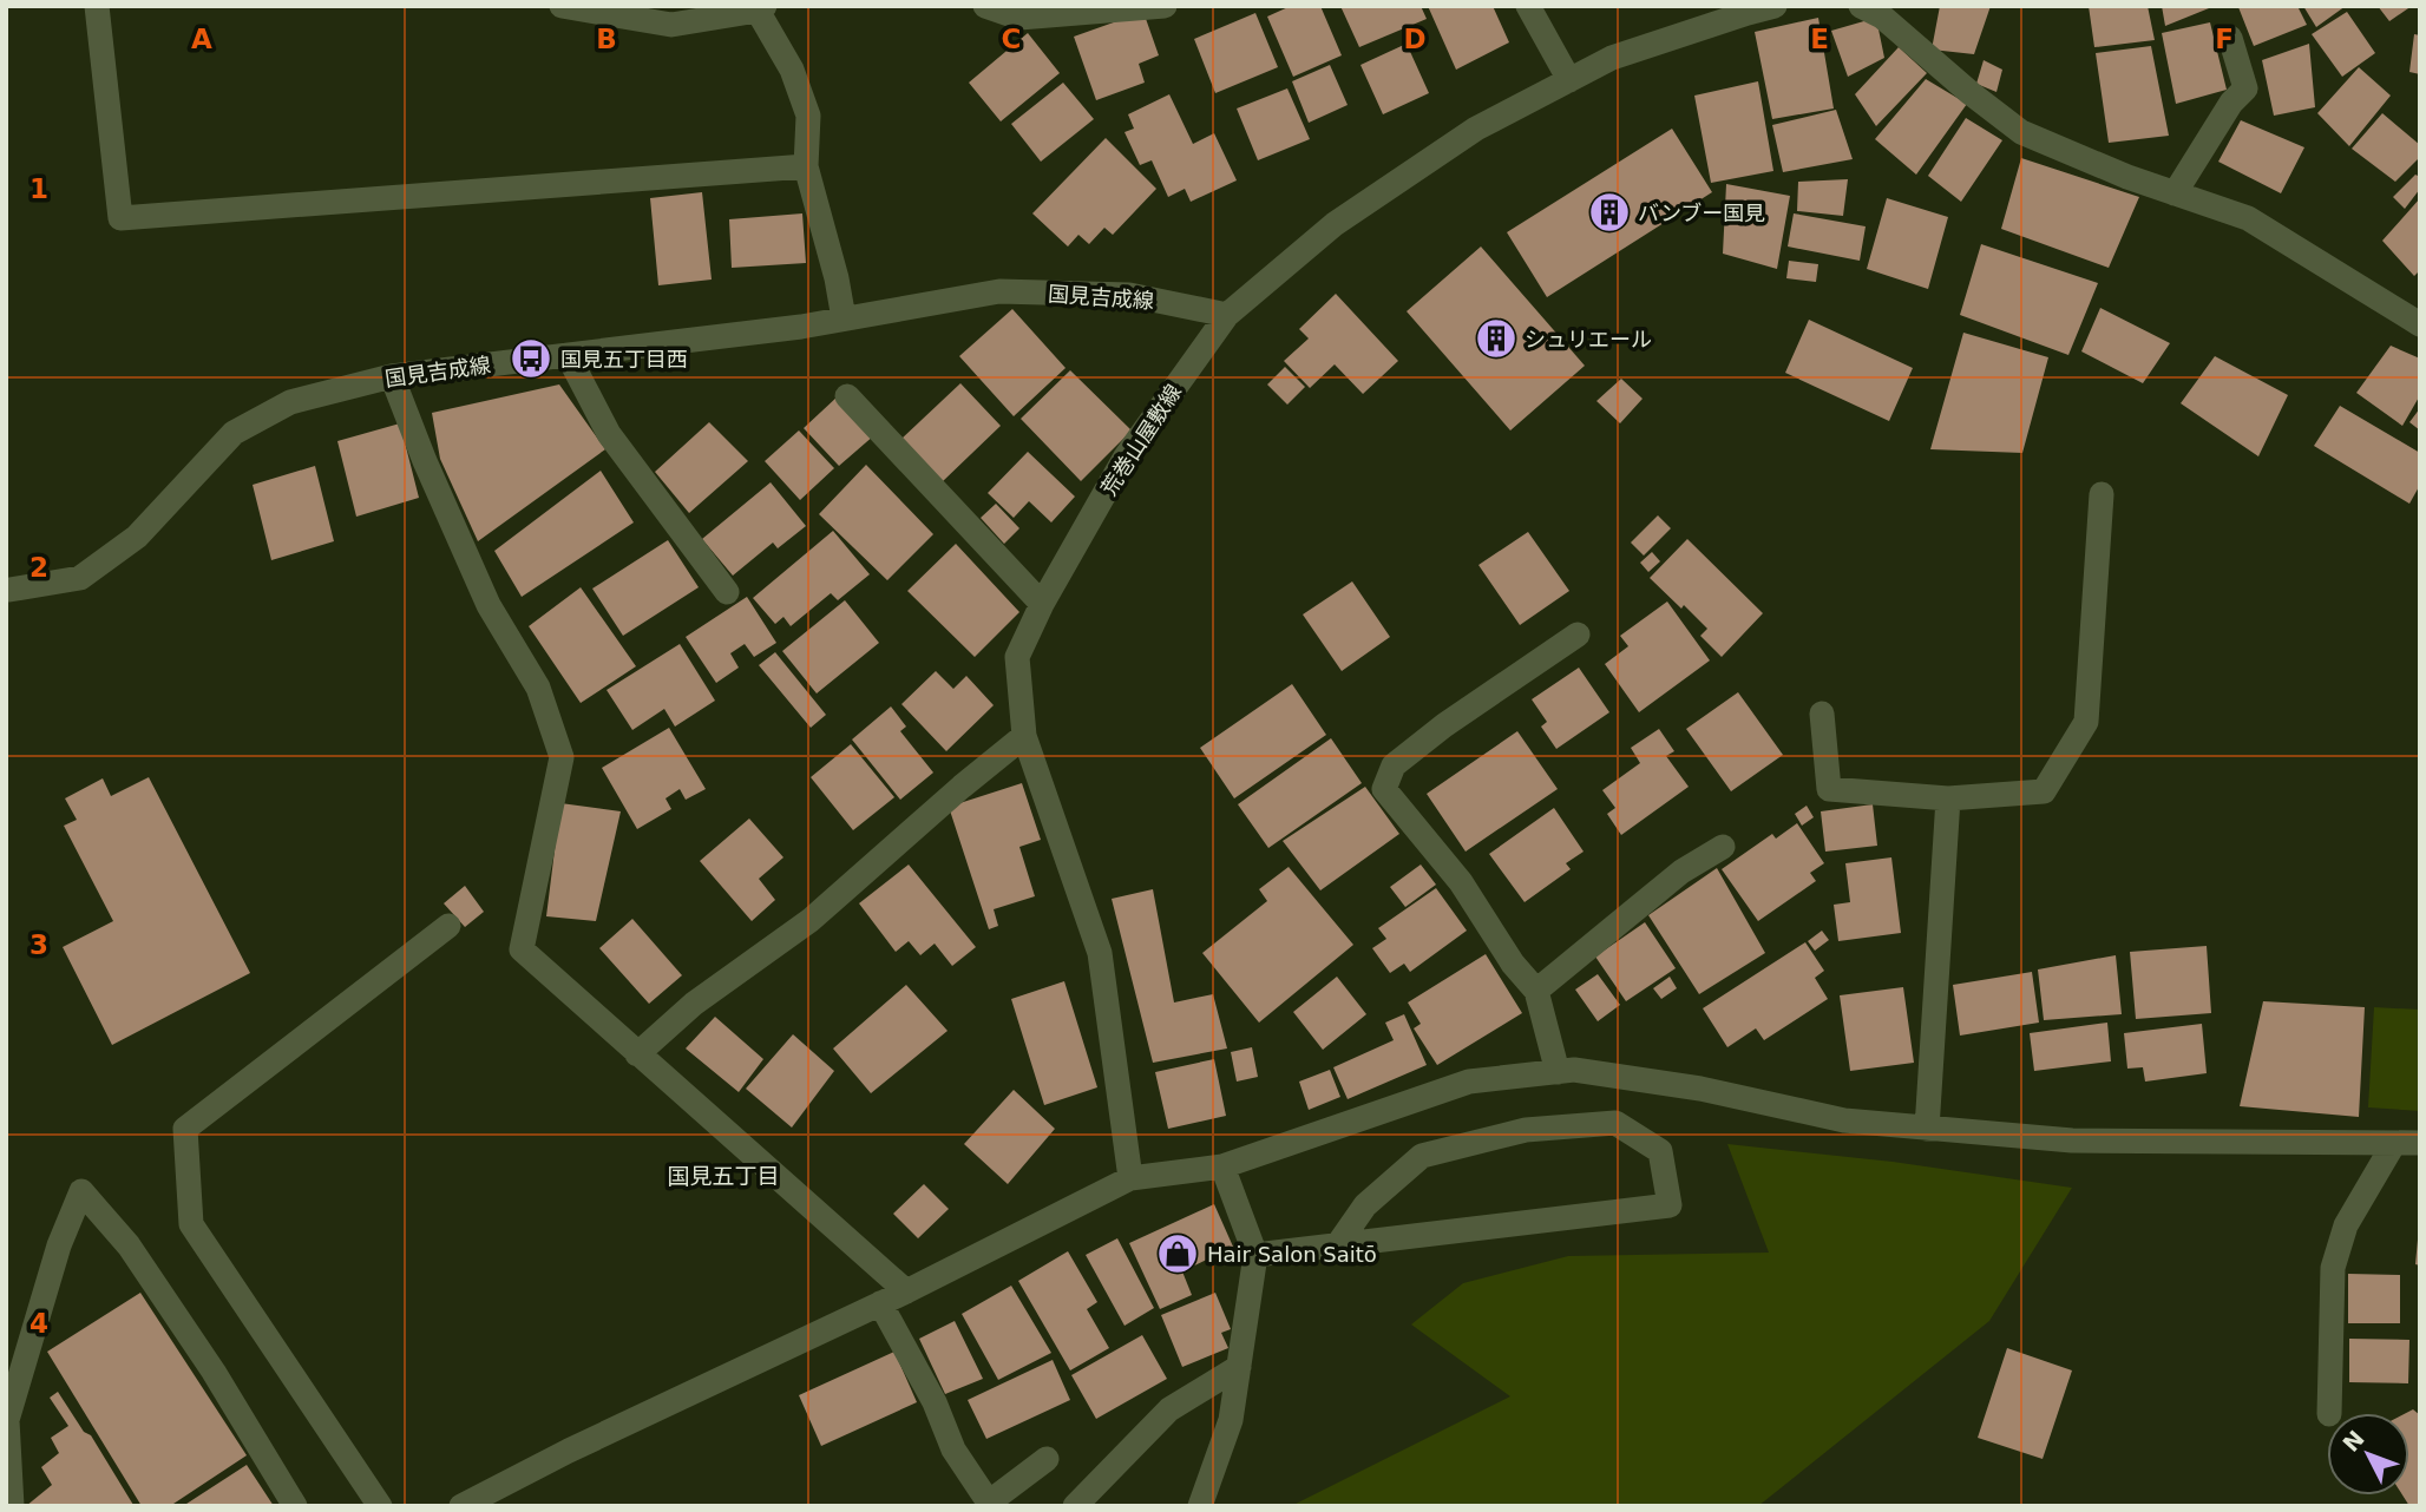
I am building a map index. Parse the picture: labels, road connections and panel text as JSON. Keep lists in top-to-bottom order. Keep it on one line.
{"streets":{"street":["国見吉成線","荒巻山屋敷線"]},"crossings":[["国見吉成線","荒巻山屋敷線"]],"districts":["国見五丁目"],"places":{"building":["バンブー国見","シュリエール"],"bus stop":["国見五丁目西"],"shop":["Hair Salon Saitō"]},"north":"top left","grid":{"columns":["A","B","C","D","E","F"],"rows":["1","2","3","4"]}}
